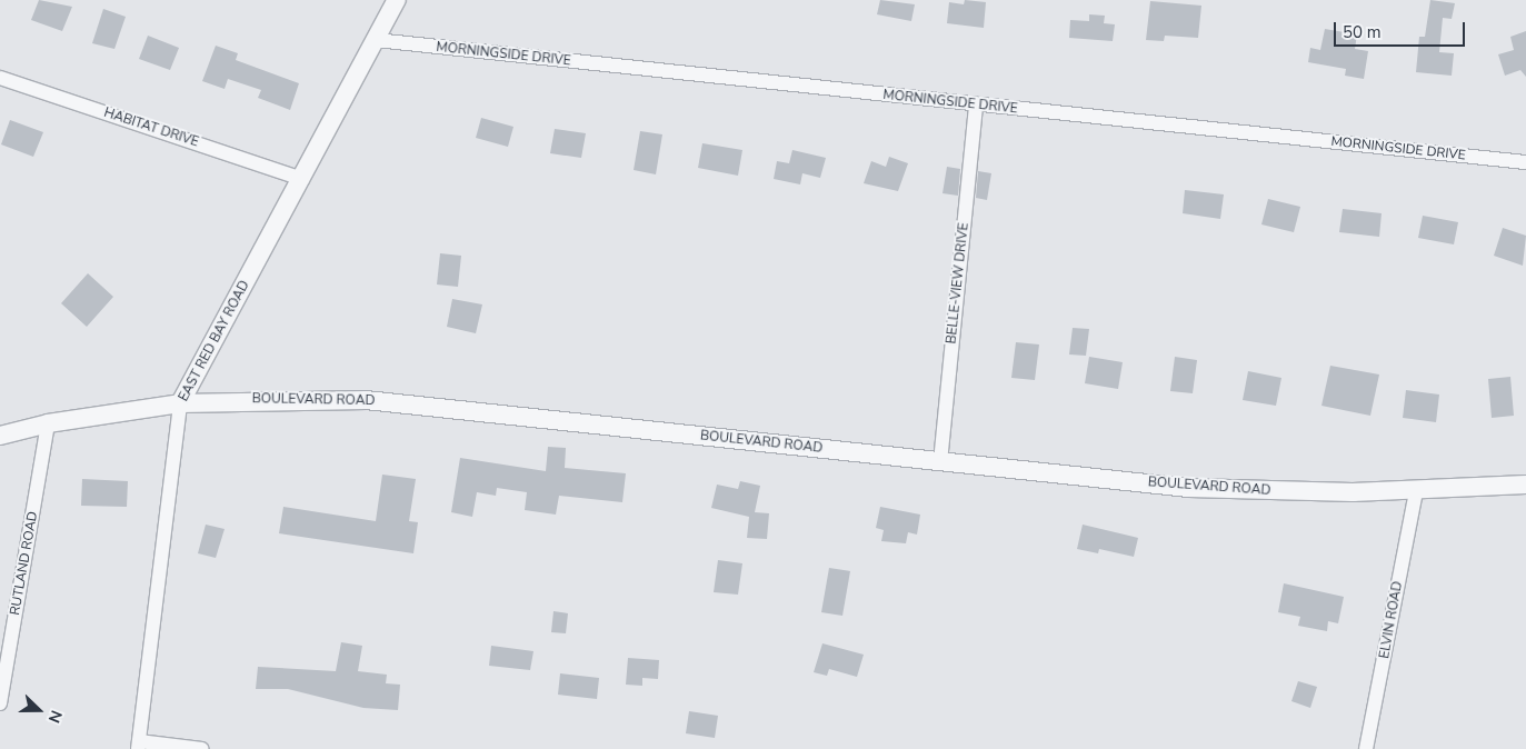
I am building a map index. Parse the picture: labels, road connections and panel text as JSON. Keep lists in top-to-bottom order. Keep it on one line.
{"streets":{"street":["MORNINGSIDE DRIVE","HABITAT DRIVE","BELLE-VIEW DRIVE","EAST RED BAY ROAD","BOULEVARD ROAD","RUTLAND ROAD","ELVIN ROAD"]},"crossings":[["MORNINGSIDE DRIVE","BELLE-VIEW DRIVE"],["MORNINGSIDE DRIVE","EAST RED BAY ROAD"],["HABITAT DRIVE","EAST RED BAY ROAD"],["BELLE-VIEW DRIVE","BOULEVARD ROAD"],["EAST RED BAY ROAD","BOULEVARD ROAD"],["BOULEVARD ROAD","RUTLAND ROAD"],["BOULEVARD ROAD","ELVIN ROAD"]],"scale_bar":"50 m","north":"right"}
